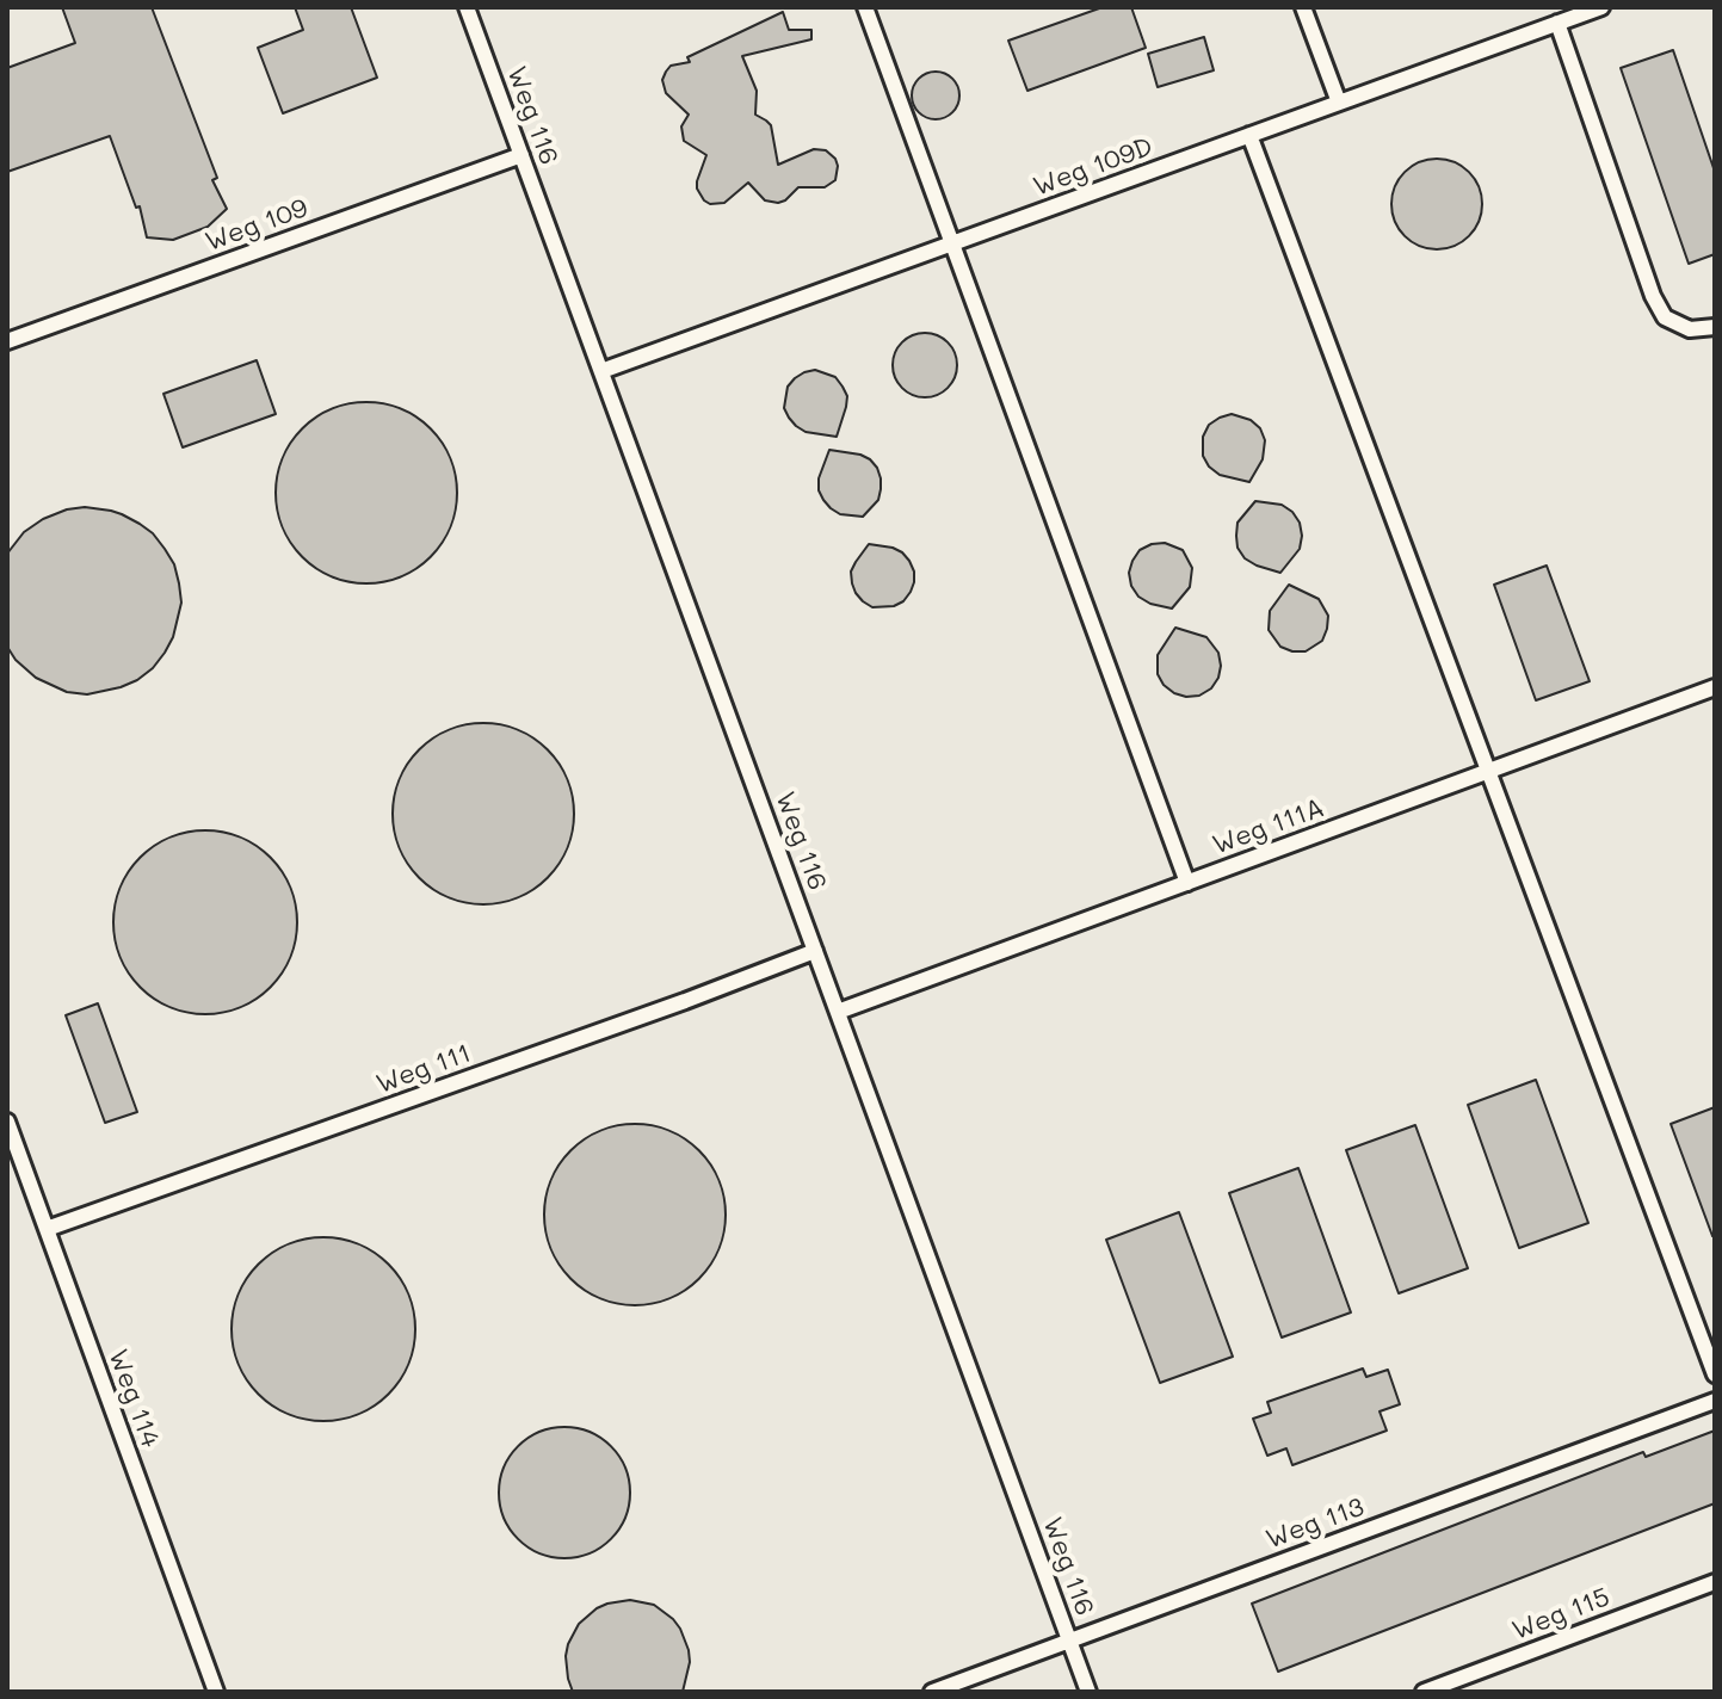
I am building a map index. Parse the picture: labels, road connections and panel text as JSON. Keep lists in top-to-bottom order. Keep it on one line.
{"streets":{"lane":["Weg 116","Weg 109D","Weg 109","Weg 111A","Weg 111","Weg 114","Weg 113","Weg 115"]},"crossings":[["Weg 116","Weg 109D"],["Weg 116","Weg 109"],["Weg 116","Weg 111A"],["Weg 116","Weg 111"],["Weg 116","Weg 113"],["Weg 111","Weg 114"]]}
